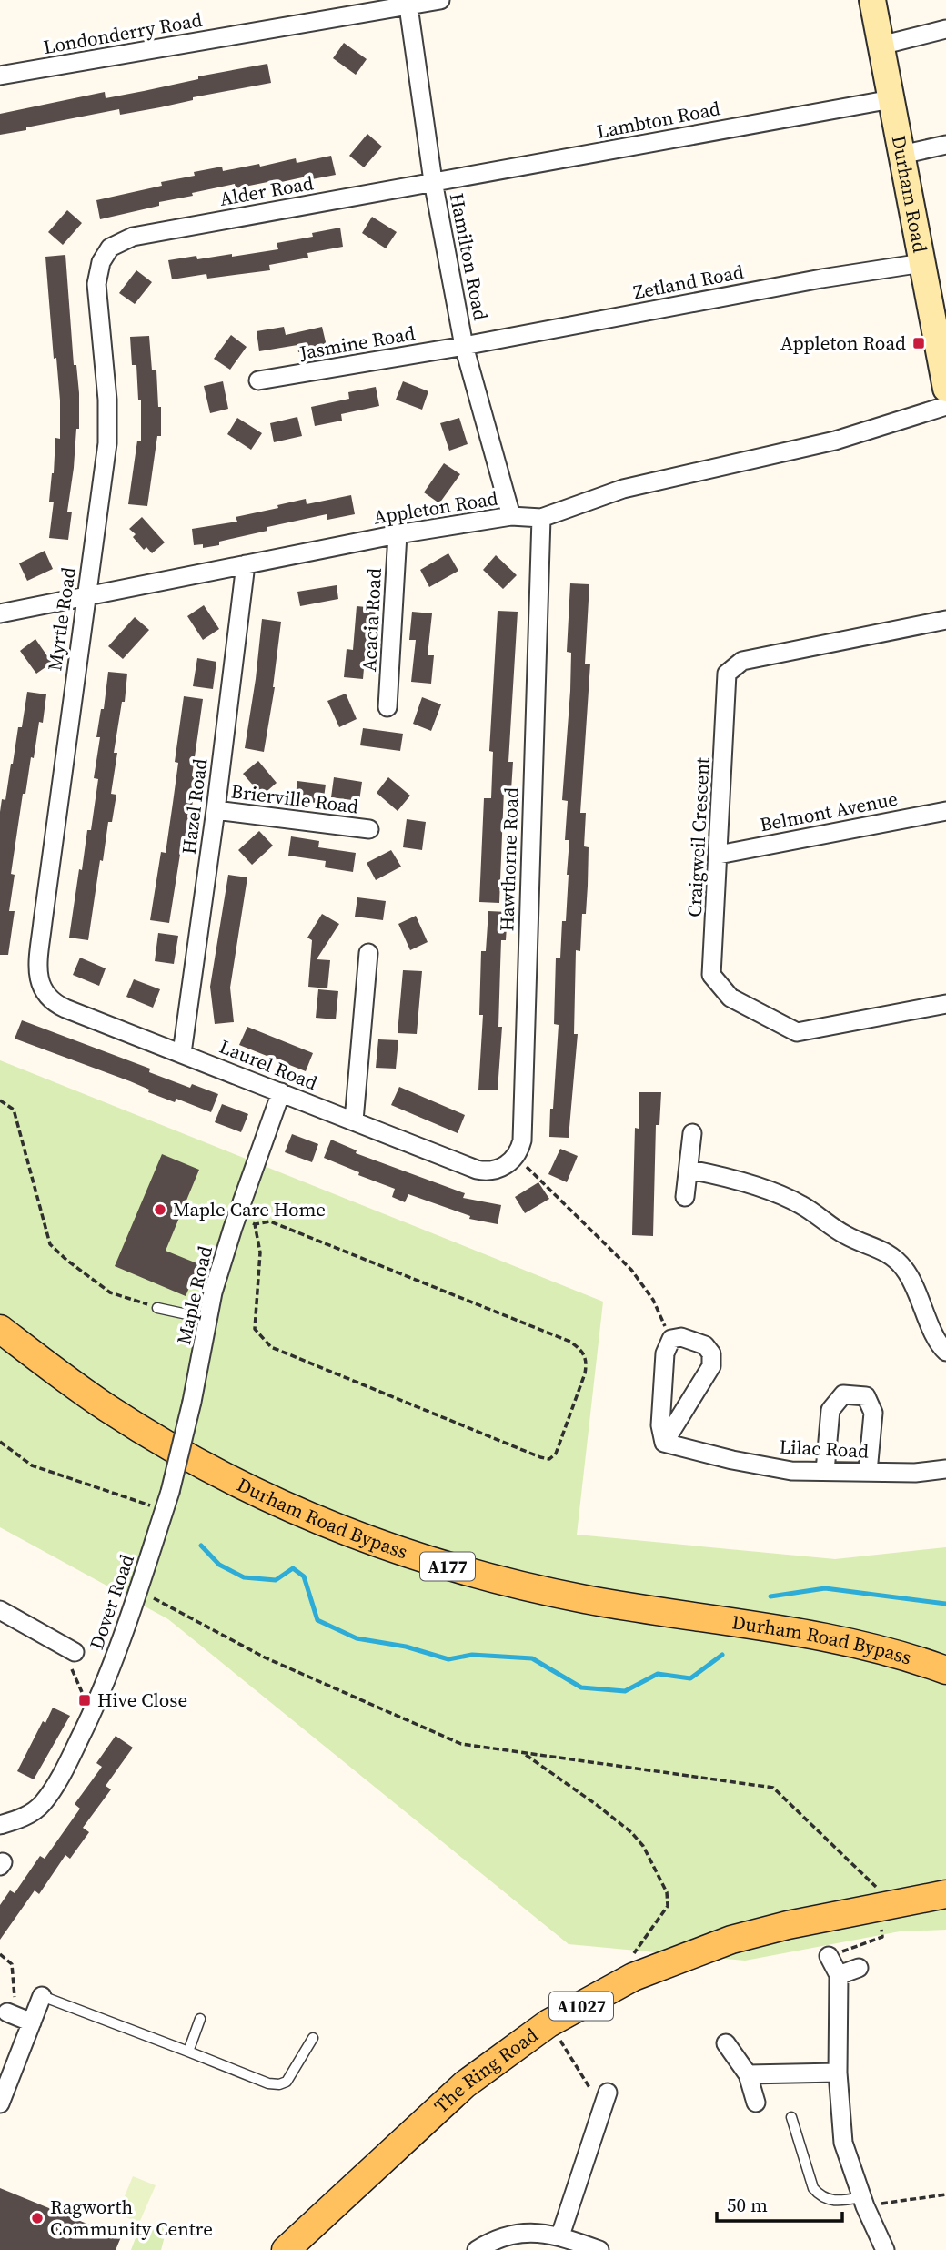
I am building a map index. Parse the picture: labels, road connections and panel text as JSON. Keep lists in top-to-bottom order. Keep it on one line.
{"streets":{"main road":["Durham Road Bypass","A177","A1027","The Ring Road"],"street":["Londonderry Road","Lambton Road","Alder Road","Durham Road","Hamilton Road","Zetland Road","Jasmine Road","Appleton Road","Myrtle Road","Acacia Road","Brierville Road","Hazel Road","Belmont Avenue","Craigweil Crescent","Hawthorne Road","Laurel Road","Maple Road","Lilac Road","Dover Road"]},"crossings":[["Londonderry Road","Hamilton Road"],["Lambton Road","Alder Road"],["Lambton Road","Durham Road"],["Lambton Road","Hamilton Road"],["Alder Road","Hamilton Road"],["Alder Road","Myrtle Road"],["Durham Road","Zetland Road"],["Hamilton Road","Zetland Road"],["Hamilton Road","Jasmine Road"],["Hamilton Road","Appleton Road"],["Zetland Road","Jasmine Road"],["Appleton Road","Myrtle Road"],["Appleton Road","Acacia Road"],["Appleton Road","Hazel Road"],["Appleton Road","Hawthorne Road"],["Myrtle Road","Laurel Road"],["Brierville Road","Hazel Road"],["Hazel Road","Laurel Road"],["Belmont Avenue","Craigweil Crescent"],["Hawthorne Road","Laurel Road"],["Laurel Road","Maple Road"],["Maple Road","Dover Road"]],"places":{"transit":["Appleton Road","Hive Close"],"other":["Maple Care Home","Ragworth Community Centre"]},"scale_bar":"50 m"}
